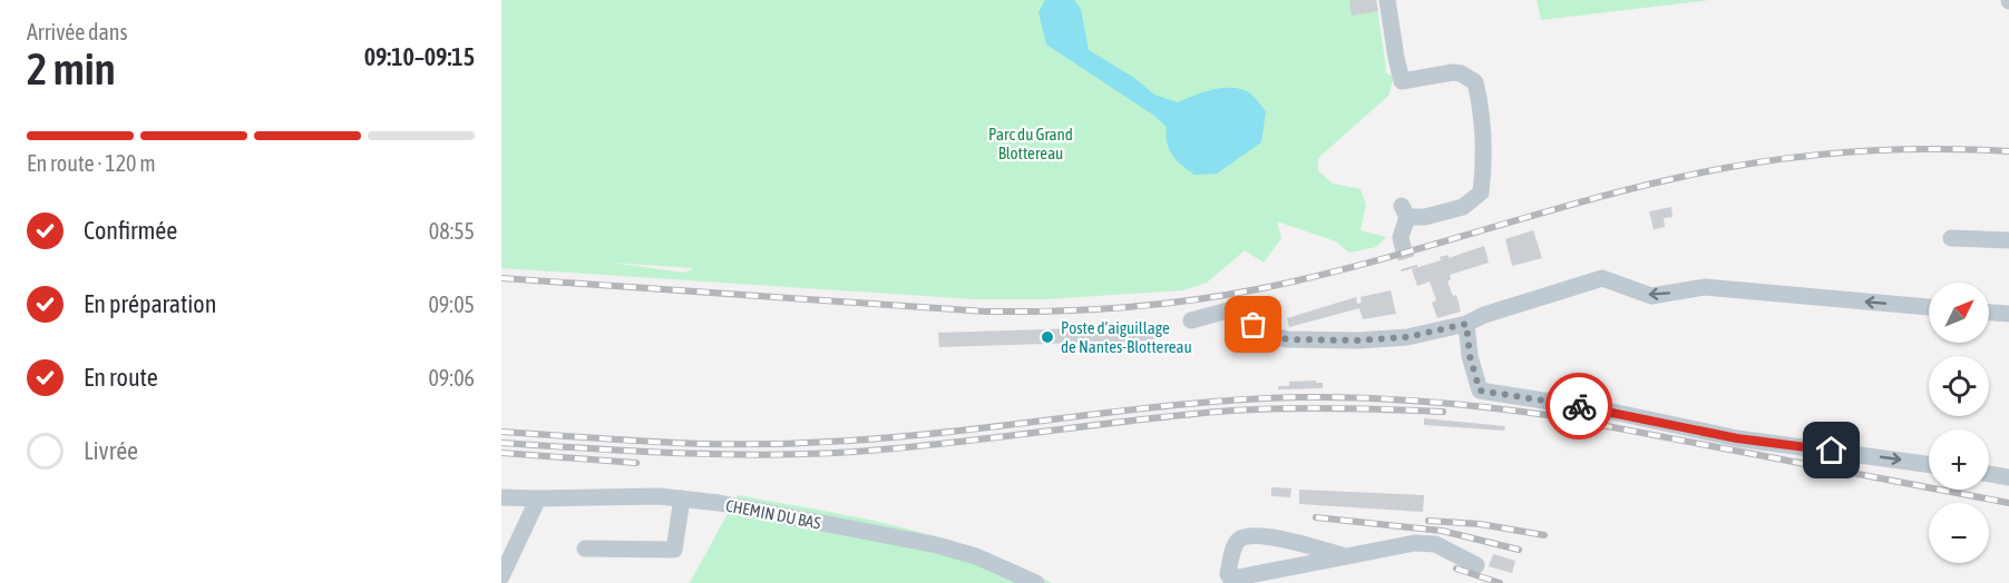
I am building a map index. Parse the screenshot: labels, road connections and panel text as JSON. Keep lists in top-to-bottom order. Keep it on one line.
{"streets":{"street":["CHEMIN DU BAS"]},"parks":["Parc du Grand Blottereau"],"places":["Poste d’aiguillage de Nantes-Blottereau"],"north":"top right","page":{"heading":["2 min","Arrivée dans","09:10–09:15"],"bar":"En route · 120 m","list":[["Confirmée","08:55"],["En préparation","09:05"],["En route","09:06"],"Livrée"],"map_buttons":["+","−"]}}
